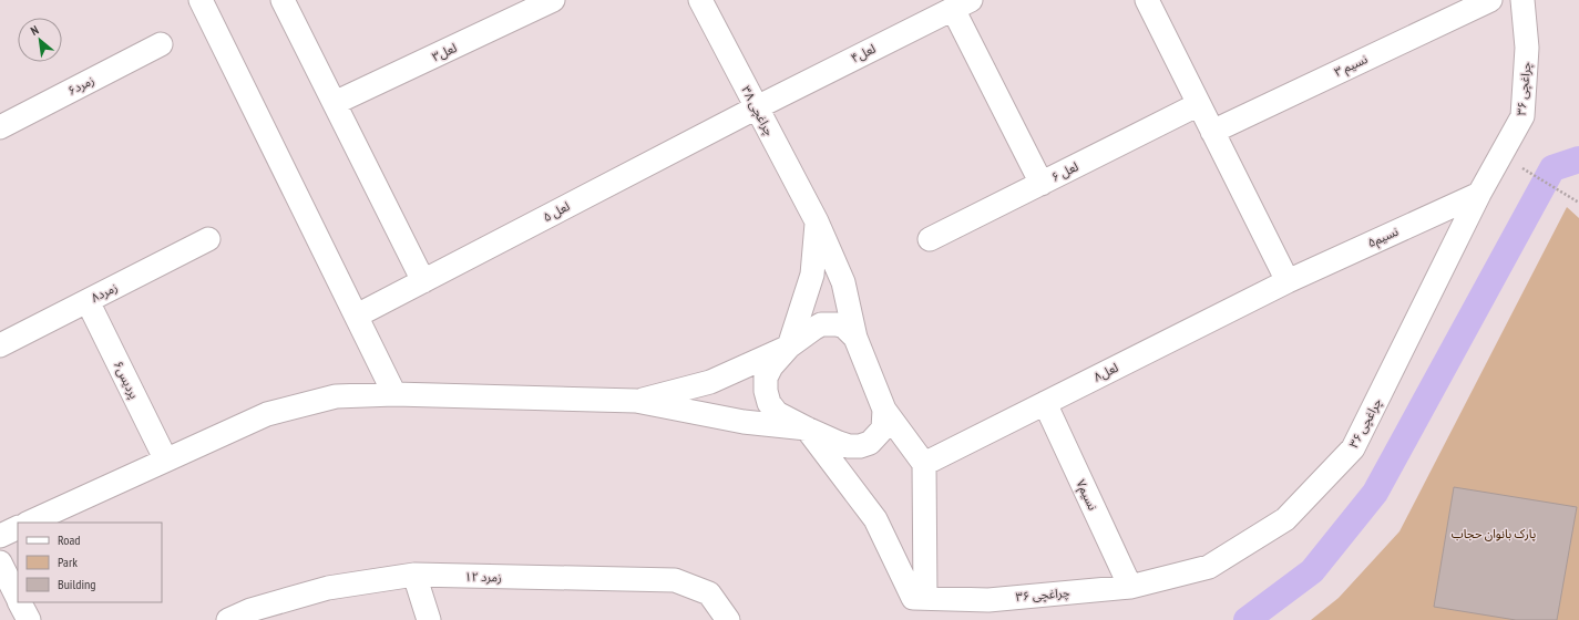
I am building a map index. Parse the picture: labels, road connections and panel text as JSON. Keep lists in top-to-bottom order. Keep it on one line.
{"streets":{"street":["لعل۳","لعل۴","نسیم ۳","زمرد۶","چراغچی ۳۶","چراغچی ۳۸","لعل ۶","لعل ۵","نسیم۵","زمرد۸","لعل۸","پردیس۶","نسیم۷","زمرد ۱۲"]},"crossings":[["لعل۴","چراغچی ۳۸"],["لعل۴","لعل ۵"],["چراغچی ۳۶","نسیم۵"],["چراغچی ۳۶","نسیم۷"],["چراغچی ۳۸","لعل ۵"],["نسیم۵","لعل۸"],["زمرد۸","پردیس۶"],["لعل۸","نسیم۷"]],"parks":["پارک بانوان حجاب"],"legend":["Road","Park","Building"],"north":"top left"}
